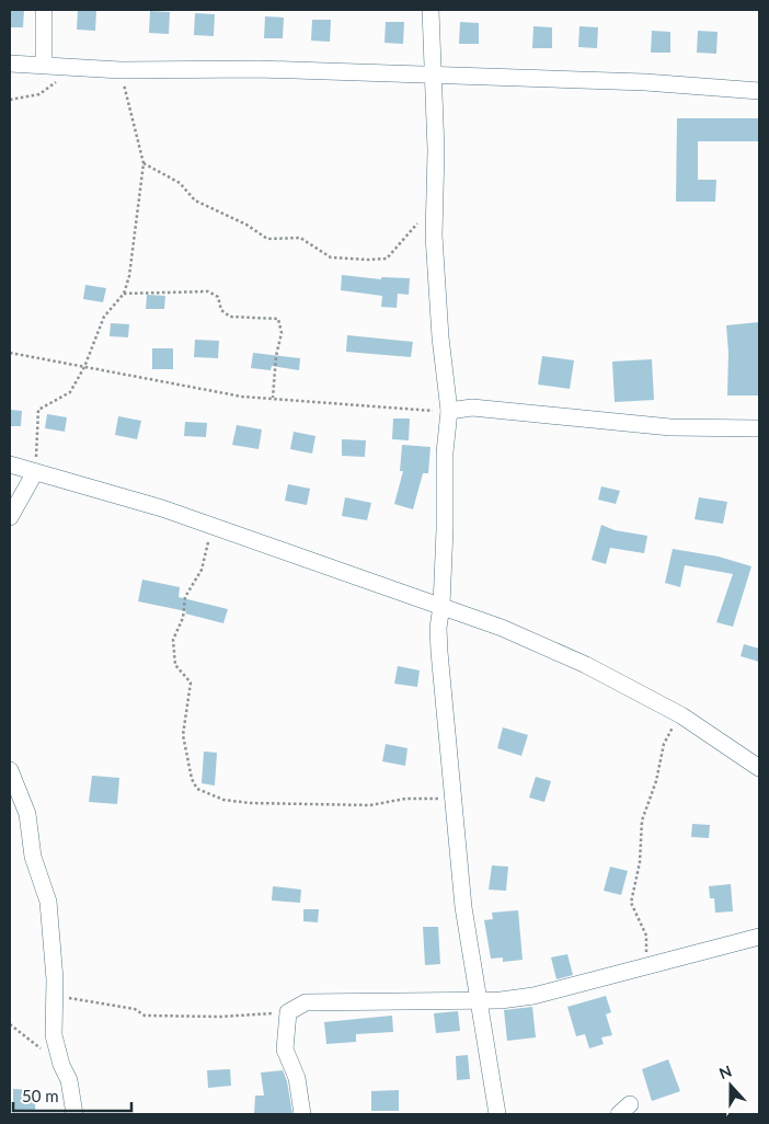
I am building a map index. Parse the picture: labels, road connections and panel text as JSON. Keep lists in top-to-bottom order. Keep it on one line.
{"scale_bar":"50 m","north":"top"}
